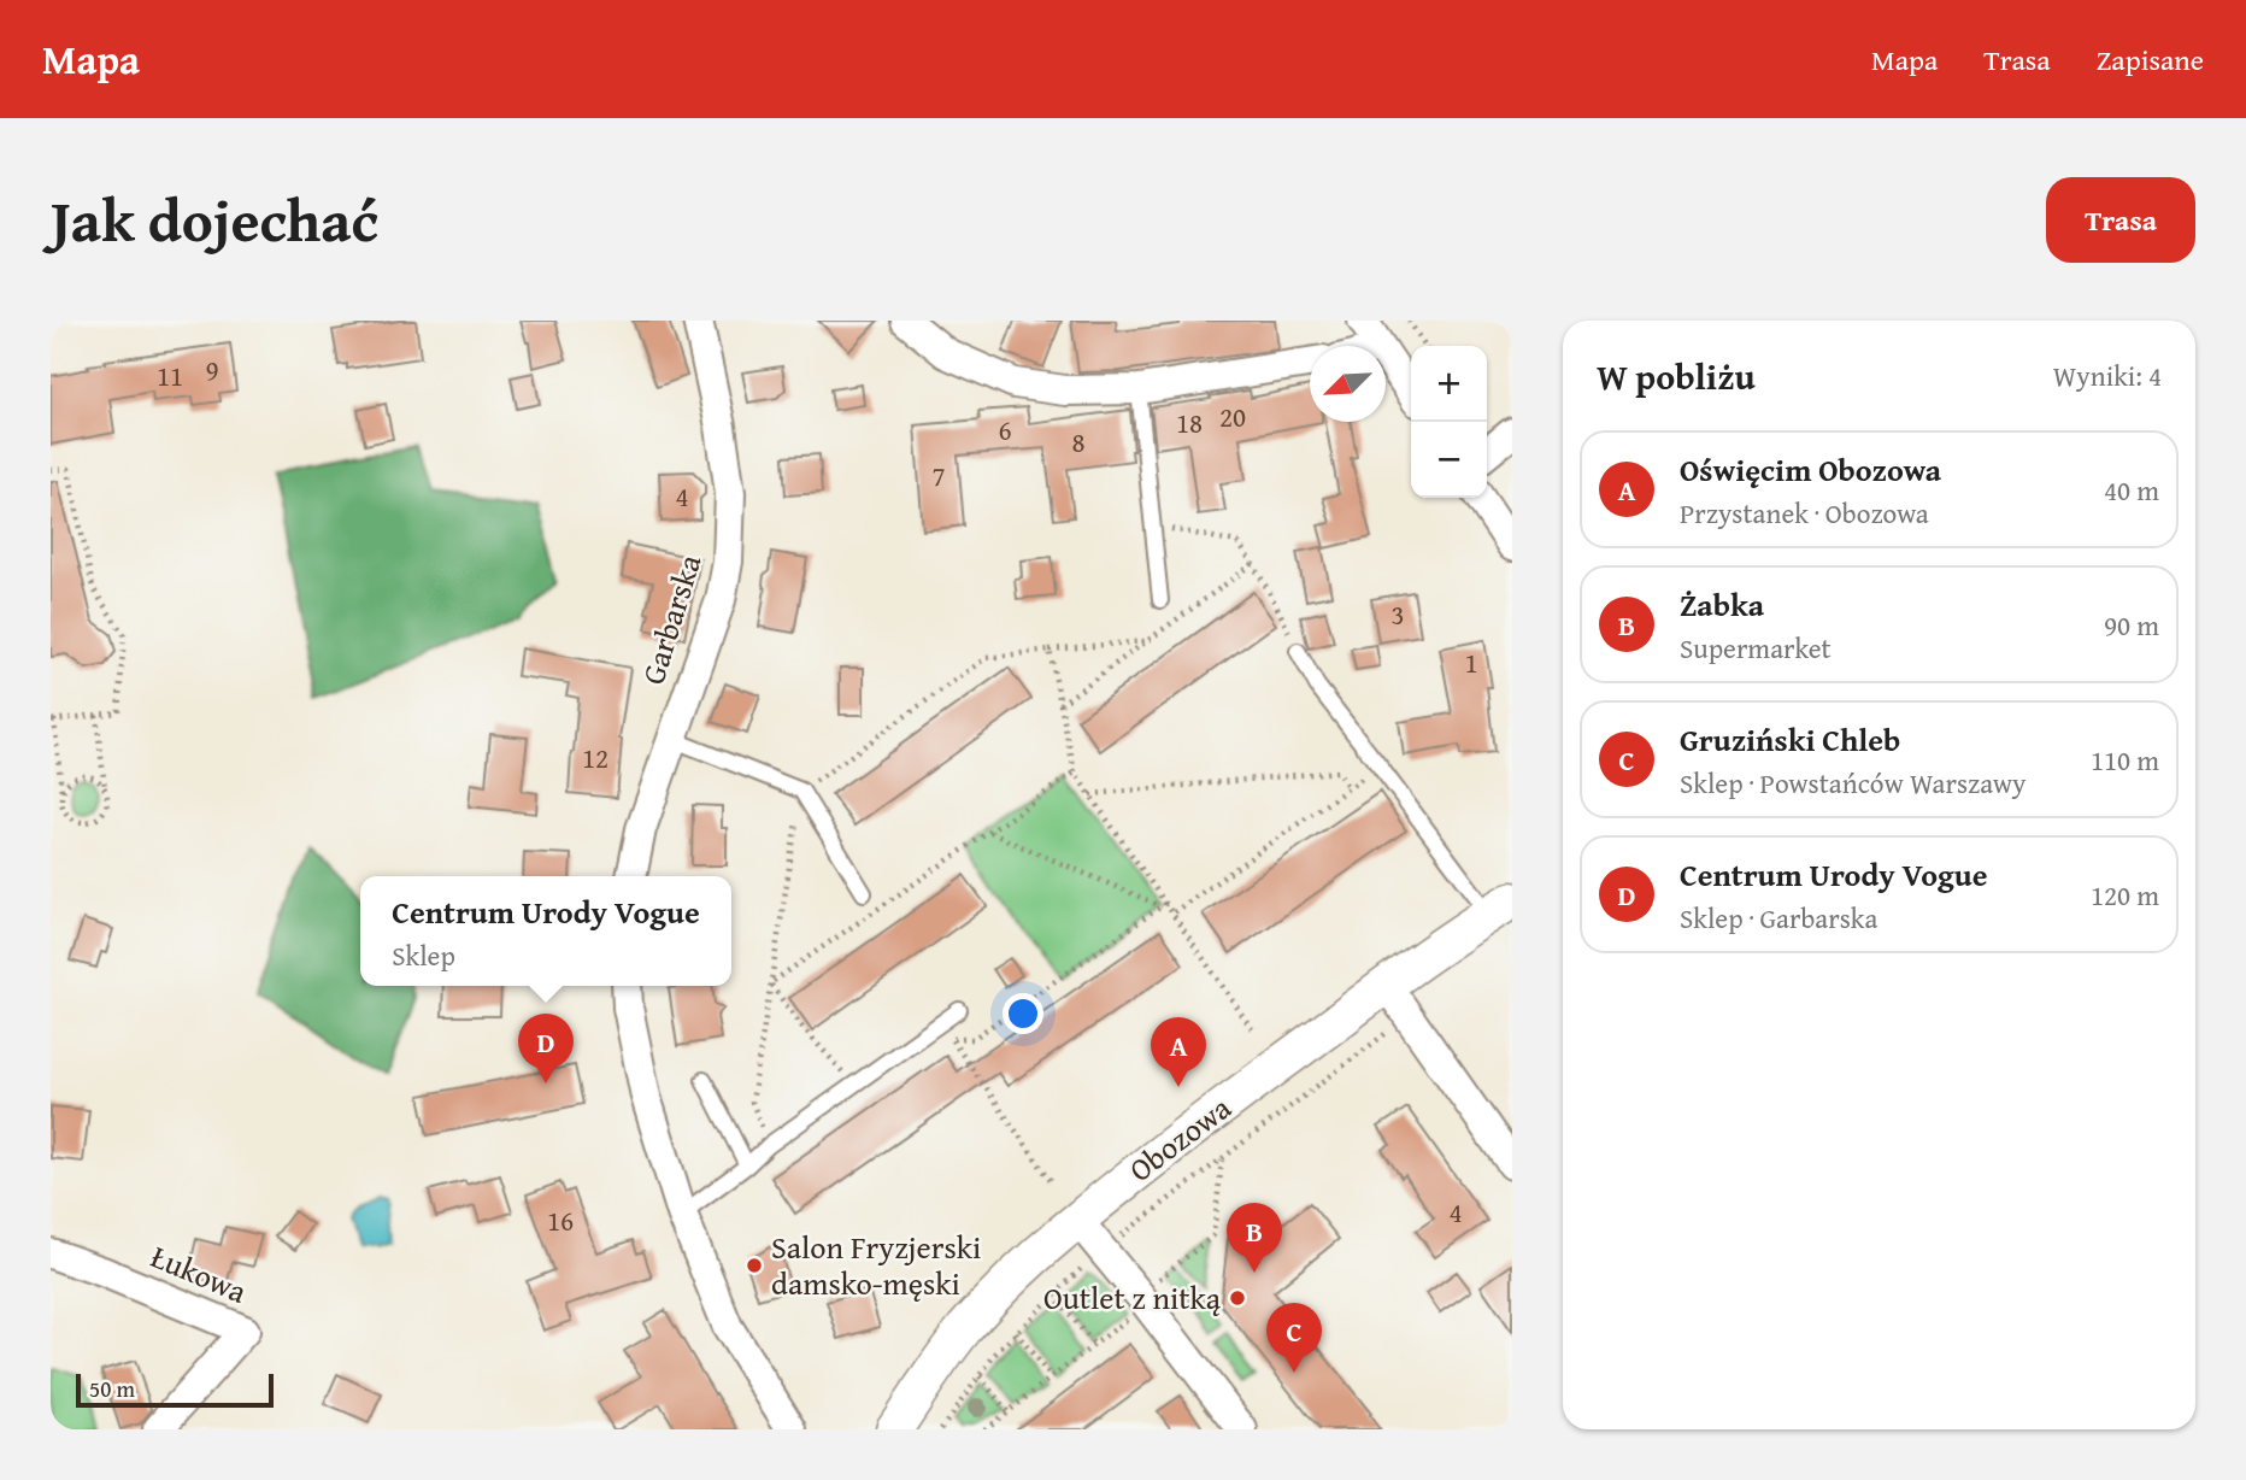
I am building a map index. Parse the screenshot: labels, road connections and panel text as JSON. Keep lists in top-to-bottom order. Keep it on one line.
{"streets":{"street":["Garbarska","Obozowa","Łukowa"]},"places":["Salon Fryzjerski damsko-męski","Outlet z nitką"],"house_numbers":["9","11","20","18","6","8","7","4","3","1","12","4","16"],"scale_bar":"50 m","north":"bottom left","page":{"header":"Mapa","nav":["Mapa","Trasa","Zapisane"],"title":"Jak dojechać","buttons":"Trasa","heading":["W pobliżu","Wyniki: 4"],"map_buttons":["+","−"],"list":[{"mark":"A","name":"Oświęcim Obozowa","note":"Przystanek · Obozowa","value":"40 m"},{"mark":"B","name":"Żabka","note":"Supermarket","value":"90 m"},{"mark":"C","name":"Gruziński Chleb","note":"Sklep · Powstańców Warszawy","value":"110 m"},{"mark":"D","name":"Centrum Urody Vogue","note":"Sklep · Garbarska","value":"120 m"}],"popup":["Centrum Urody Vogue","Sklep"],"pins":["D","A","B","C"],"scale":"50 m"}}
